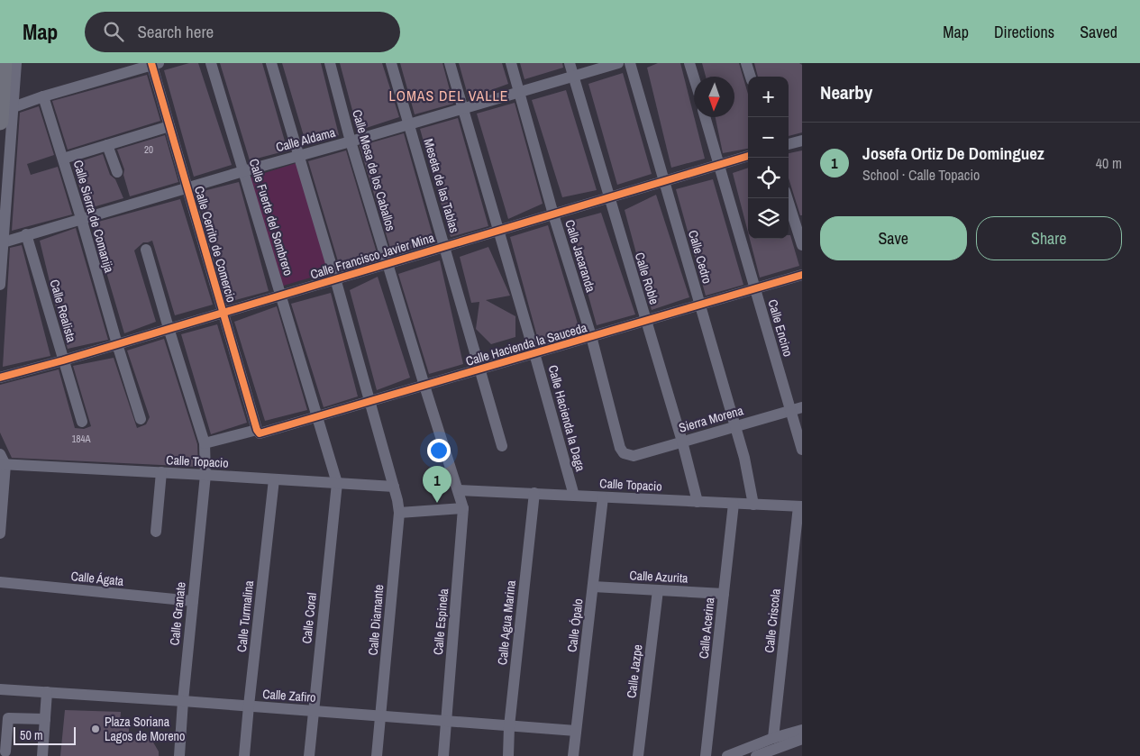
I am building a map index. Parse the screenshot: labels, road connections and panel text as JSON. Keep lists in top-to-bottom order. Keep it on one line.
{"streets":{"street":["Calle Aldama","Calle Mesa de los Caballos","Meseta de las Tablas","Calle Sierra de Comanija","Calle Fuerte del Sombrero","Calle Cerrito de Comercio","Calle Francisco Javier Mina","Calle Jacaranda","Calle Cedro","Calle Roble","Calle Realista","Calle Encino","Calle Hacienda la Sauceda","Calle Hacienda la Daga","Sierra Morena","Calle Topacio","Calle Azurita","Calle Ágata","Calle Granate","Calle Turmalina","Calle Coral","Calle Diamante","Calle Criscola","Calle Espinela","Calle Agua Marina","Calle Ópalo","Calle Acerina","Calle Jazpe","Calle Zafiro"]},"crossings":[["Calle Aldama","Calle Mesa de los Caballos"],["Calle Aldama","Meseta de las Tablas"],["Calle Aldama","Calle Sierra de Comanija"],["Calle Aldama","Calle Fuerte del Sombrero"],["Calle Aldama","Calle Cerrito de Comercio"],["Calle Aldama","Calle Jacaranda"],["Calle Aldama","Calle Roble"],["Calle Aldama","Calle Realista"],["Calle Aldama","Calle Hacienda la Daga"],["Calle Aldama","Calle Diamante"],["Calle Mesa de los Caballos","Calle Francisco Javier Mina"],["Calle Mesa de los Caballos","Calle Hacienda la Sauceda"],["Calle Mesa de los Caballos","Calle Topacio"],["Calle Mesa de los Caballos","Calle Espinela"],["Meseta de las Tablas","Calle Francisco Javier Mina"],["Meseta de las Tablas","Calle Hacienda la Sauceda"],["Calle Sierra de Comanija","Calle Francisco Javier Mina"],["Calle Fuerte del Sombrero","Calle Francisco Javier Mina"],["Calle Fuerte del Sombrero","Calle Hacienda la Sauceda"],["Calle Fuerte del Sombrero","Calle Topacio"],["Calle Fuerte del Sombrero","Calle Coral"],["Calle Cerrito de Comercio","Calle Francisco Javier Mina"],["Calle Cerrito de Comercio","Calle Hacienda la Sauceda"],["Calle Francisco Javier Mina","Calle Jacaranda"],["Calle Francisco Javier Mina","Calle Cedro"],["Calle Francisco Javier Mina","Calle Roble"],["Calle Francisco Javier Mina","Calle Realista"],["Calle Francisco Javier Mina","Calle Encino"],["Calle Francisco Javier Mina","Calle Hacienda la Daga"],["Calle Francisco Javier Mina","Calle Granate"],["Calle Francisco Javier Mina","Calle Diamante"],["Calle Jacaranda","Calle Hacienda la Sauceda"],["Calle Jacaranda","Sierra Morena"],["Calle Cedro","Calle Hacienda la Sauceda"],["Calle Cedro","Sierra Morena"],["Calle Cedro","Calle Topacio"],["Calle Roble","Calle Hacienda la Sauceda"],["Calle Roble","Sierra Morena"],["Calle Roble","Calle Topacio"],["Calle Encino","Calle Hacienda la Sauceda"],["Calle Encino","Sierra Morena"],["Calle Hacienda la Sauceda","Calle Hacienda la Daga"],["Calle Hacienda la Sauceda","Calle Granate"],["Calle Hacienda la Sauceda","Calle Diamante"],["Calle Hacienda la Daga","Calle Topacio"],["Calle Topacio","Calle Granate"],["Calle Topacio","Calle Turmalina"],["Calle Topacio","Calle Coral"],["Calle Topacio","Calle Diamante"],["Calle Topacio","Calle Criscola"],["Calle Topacio","Calle Espinela"],["Calle Topacio","Calle Agua Marina"],["Calle Topacio","Calle Ópalo"],["Calle Topacio","Calle Acerina"],["Calle Azurita","Calle Ópalo"],["Calle Azurita","Calle Acerina"],["Calle Azurita","Calle Jazpe"],["Calle Ágata","Calle Granate"],["Calle Granate","Calle Zafiro"],["Calle Turmalina","Calle Zafiro"],["Calle Coral","Calle Zafiro"],["Calle Diamante","Calle Zafiro"],["Calle Espinela","Calle Zafiro"],["Calle Agua Marina","Calle Zafiro"],["Calle Ópalo","Calle Zafiro"]],"districts":["LOMAS DEL VALLE"],"places":["Plaza Soriana Lagos de Moreno"],"house_numbers":["20","184A"],"scale_bar":"50 m","north":"bottom","page":{"header":"Map","search":"Search here","nav":["Map","Directions","Saved"],"heading":"Nearby","map_buttons":["+","−"],"list":[{"mark":"1","name":"Josefa Ortiz De Dominguez","note":"School · Calle Topacio","value":"40 m"}],"buttons":["Save","Share"],"pins":"1","scale":"50 m"}}
